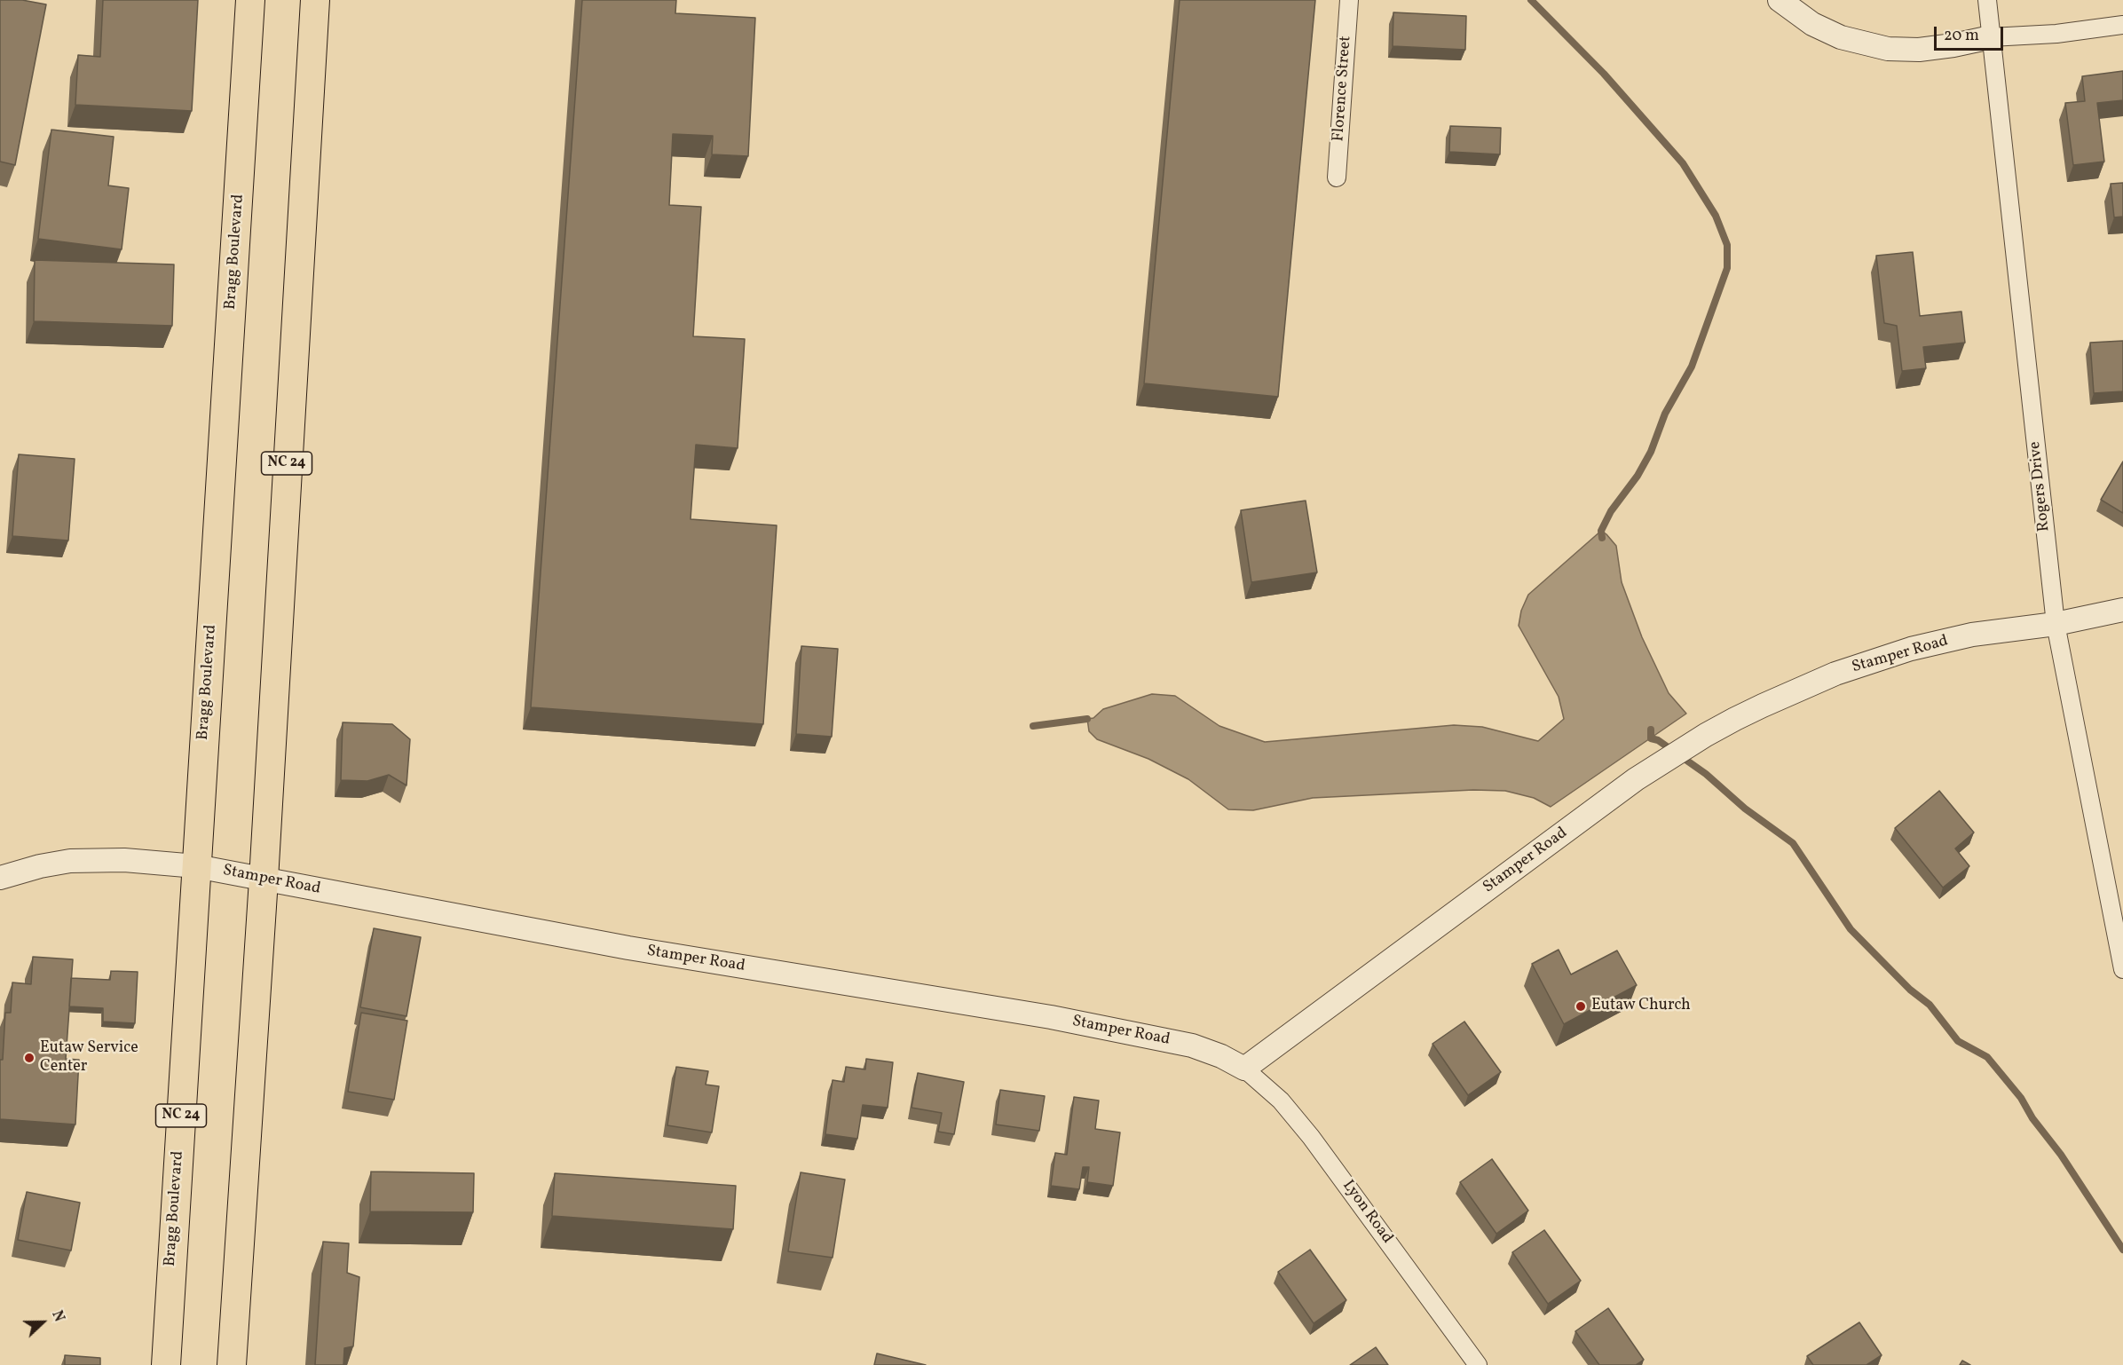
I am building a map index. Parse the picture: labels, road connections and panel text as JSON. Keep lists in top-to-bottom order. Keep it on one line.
{"streets":{"main road":["Bragg Boulevard","NC 24"],"street":["Florence Street","Rogers Drive","Stamper Road","Lyon Road"]},"crossings":[["Bragg Boulevard","Stamper Road"],["NC 24","Stamper Road"],["Rogers Drive","Stamper Road"],["Stamper Road","Lyon Road"]],"places":["Eutaw Church","Eutaw Service Center"],"scale_bar":"20 m","north":"right"}
